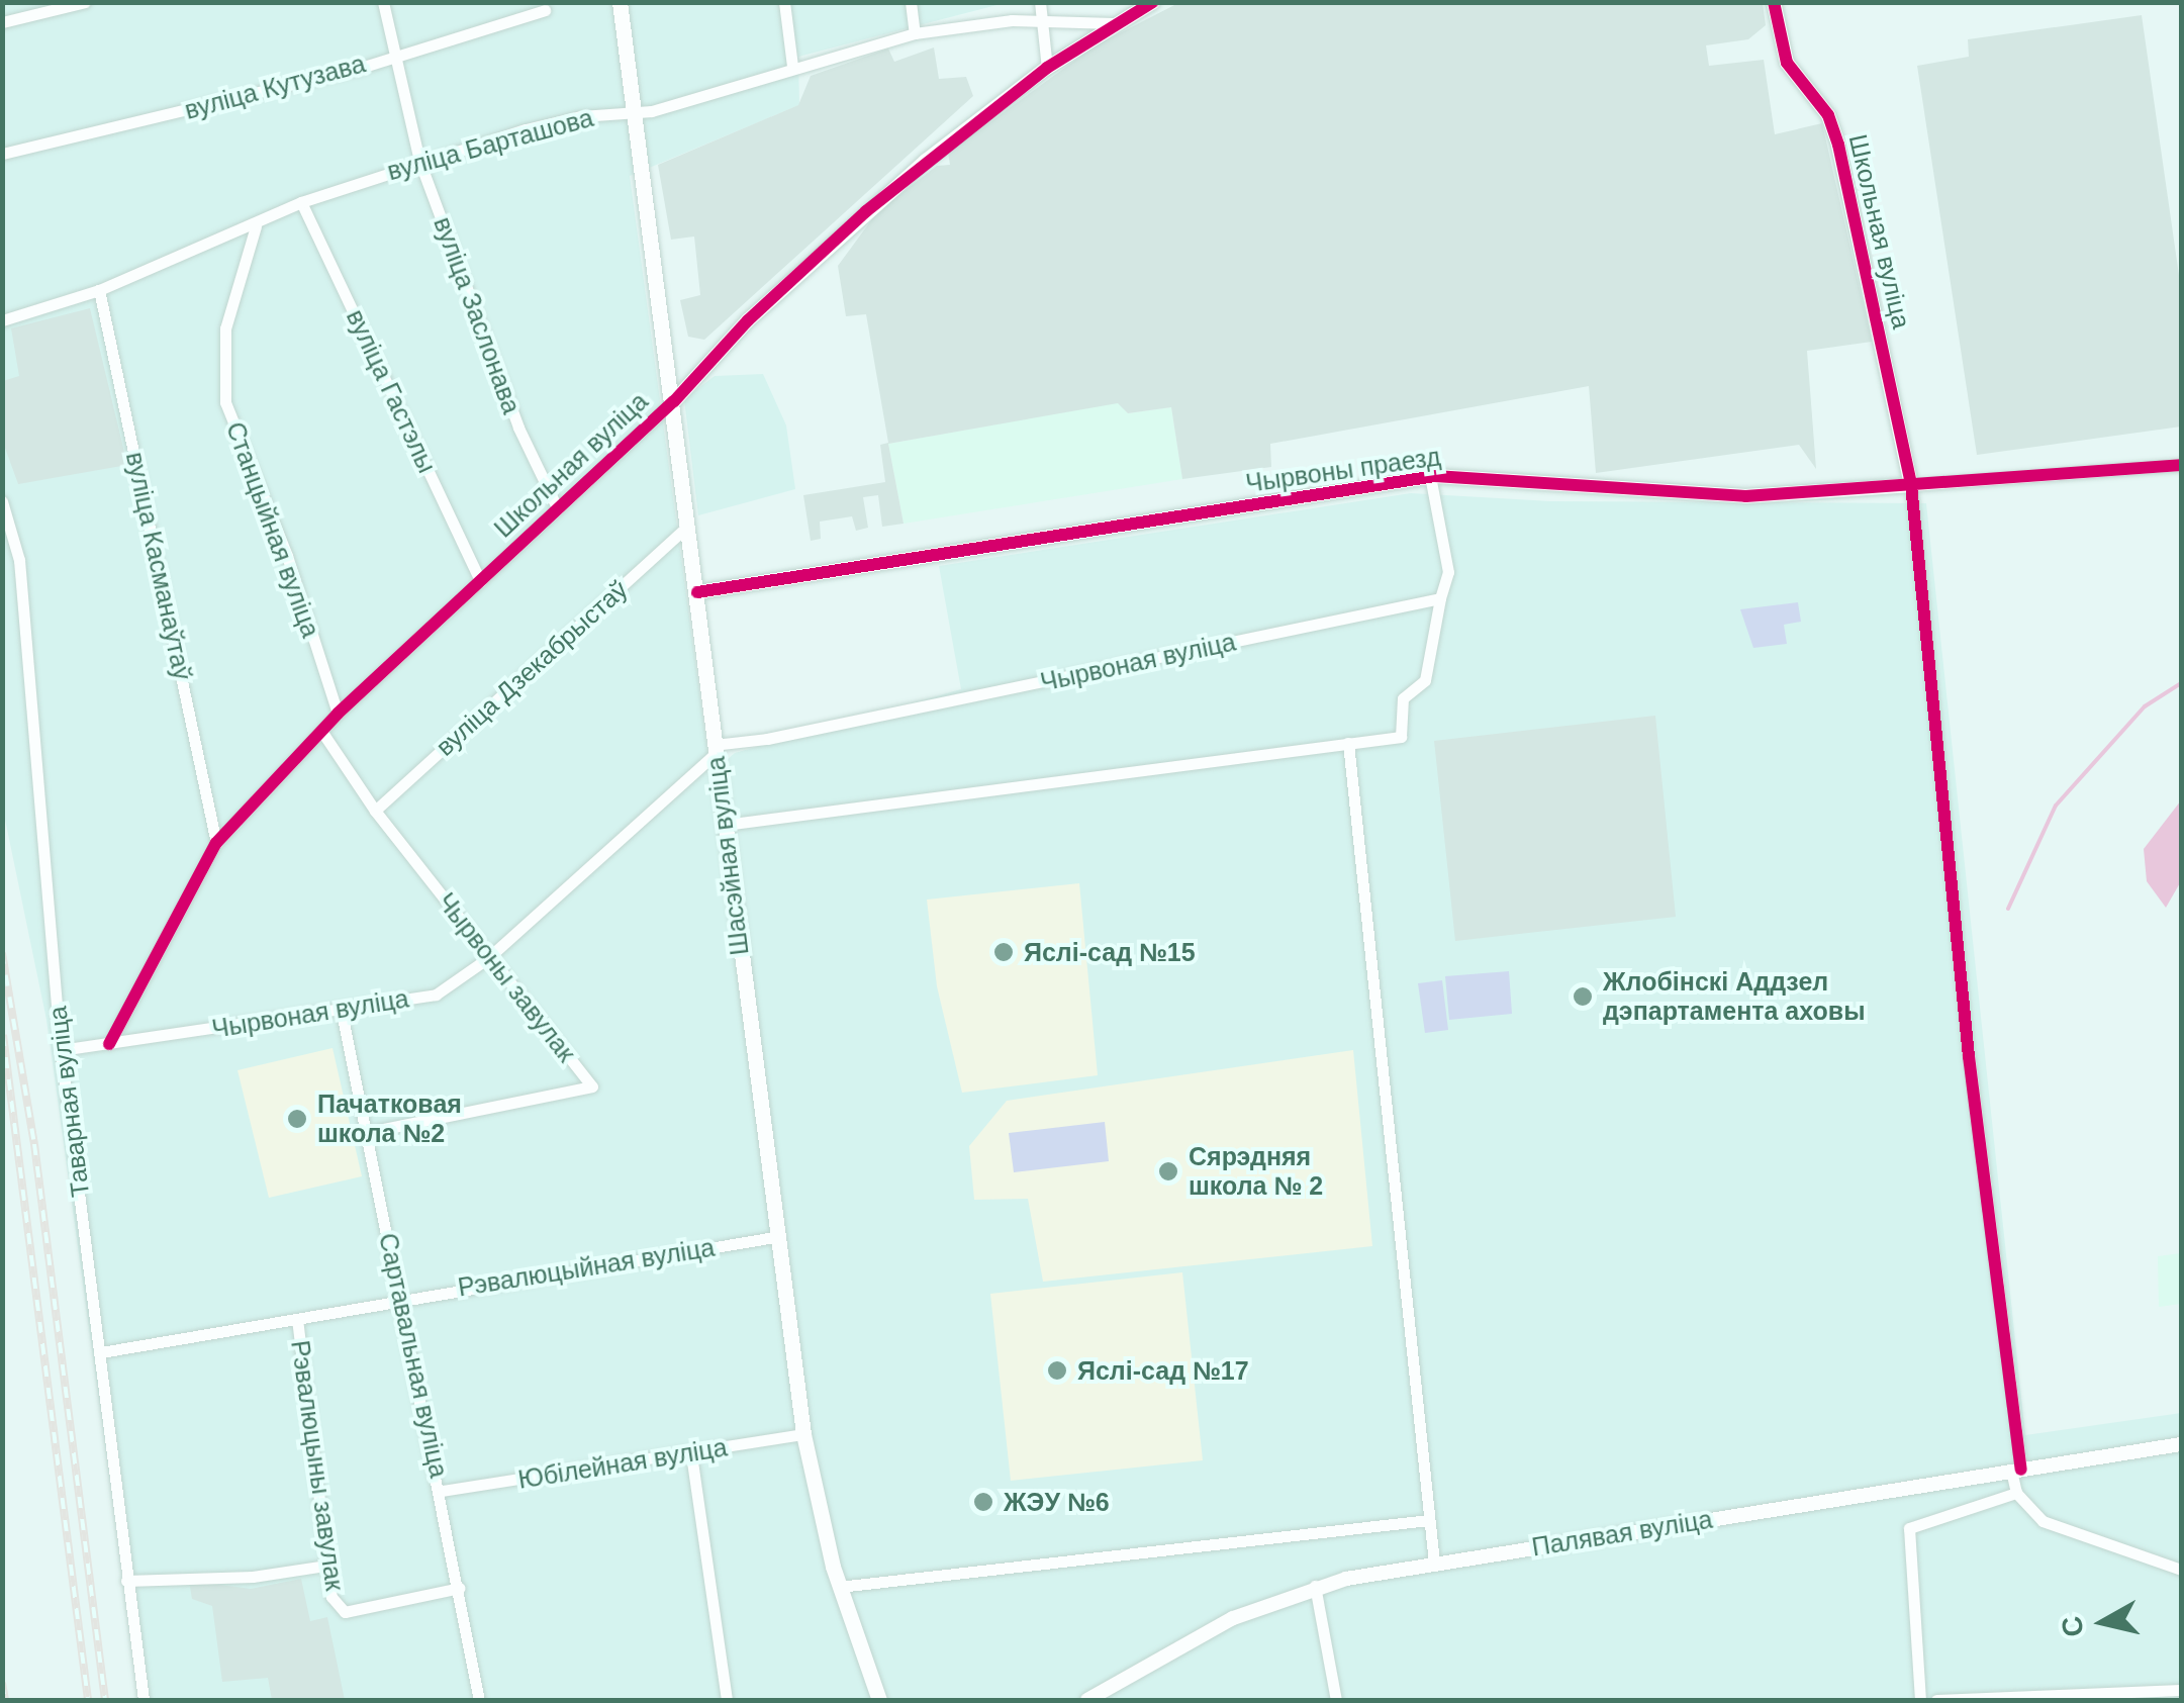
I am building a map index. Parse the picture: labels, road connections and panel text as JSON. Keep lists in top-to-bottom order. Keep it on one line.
{"streets":{"main road":["Шасэйная вуліца"],"street":["вуліца Кутузава","вуліца Барташова","Школьная вуліца","вуліца Заслонава","вуліца Гастэлы","Чырвоны праезд","Станцыйная вуліца","вуліца Касманаўтаў","Чырвоная вуліца","вуліца Дзекабрыстаў","Чырвоны завулак","Таварная вуліца","Рэвалюцыйная вуліца","Сартавальная вуліца","Юбілейная вуліца","Рэвалюцыны завулак","Палявая вуліца"]},"crossings":[["вуліца Кутузава","вуліца Заслонава"],["вуліца Барташова","Школьная вуліца"],["вуліца Барташова","вуліца Заслонава"],["вуліца Барташова","вуліца Гастэлы"],["вуліца Барташова","Станцыйная вуліца"],["вуліца Барташова","вуліца Касманаўтаў"],["вуліца Барташова","Шасэйная вуліца"],["Школьная вуліца","вуліца Заслонава"],["Школьная вуліца","вуліца Гастэлы"],["Школьная вуліца","Чырвоны праезд"],["Школьная вуліца","Станцыйная вуліца"],["Школьная вуліца","вуліца Касманаўтаў"],["Школьная вуліца","Чырвоная вуліца"],["Школьная вуліца","Шасэйная вуліца"],["Школьная вуліца","Чырвоны завулак"],["Чырвоны праезд","Шасэйная вуліца"],["Чырвоная вуліца","Шасэйная вуліца"],["Чырвоная вуліца","Чырвоны завулак"],["Чырвоная вуліца","Таварная вуліца"],["Чырвоная вуліца","Сартавальная вуліца"],["вуліца Дзекабрыстаў","Шасэйная вуліца"],["вуліца Дзекабрыстаў","Чырвоны завулак"],["Шасэйная вуліца","Рэвалюцыйная вуліца"],["Шасэйная вуліца","Юбілейная вуліца"],["Чырвоны завулак","Сартавальная вуліца"],["Таварная вуліца","Рэвалюцыйная вуліца"],["Рэвалюцыйная вуліца","Сартавальная вуліца"],["Рэвалюцыйная вуліца","Рэвалюцыны завулак"],["Сартавальная вуліца","Юбілейная вуліца"],["Сартавальная вуліца","Рэвалюцыны завулак"]],"places":["Яслі-сад №15","Жлобінскі Аддзел дэпартамента аховы","Пачатковая школа №2","Сярэдняя школа № 2","Яслі-сад №17","ЖЭУ №6"],"north":"left"}
